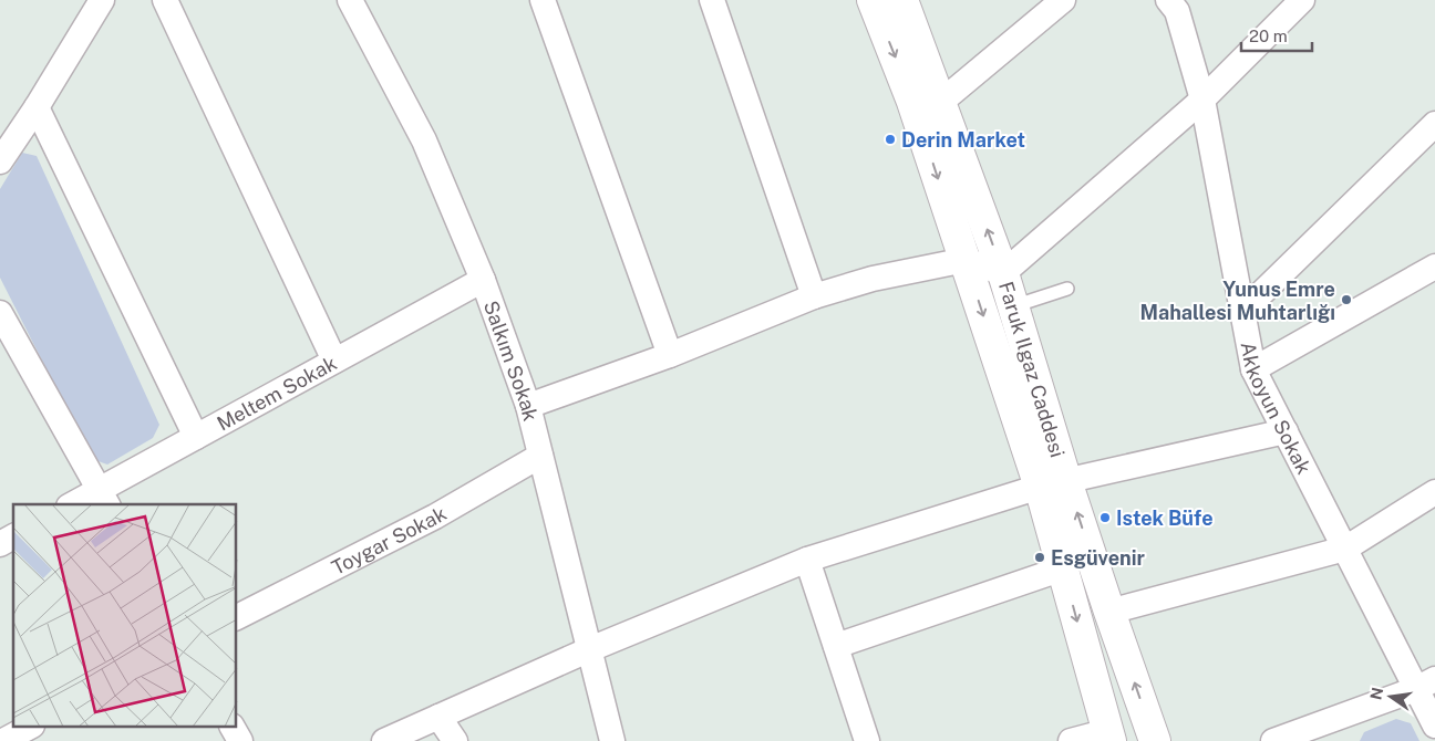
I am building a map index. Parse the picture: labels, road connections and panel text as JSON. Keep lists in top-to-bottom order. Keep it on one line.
{"streets":{"street":["Salkım Sokak","Faruk Ilgaz Caddesi","Meltem Sokak","Akkoyun Sokak","Toygar Sokak"]},"crossings":[["Salkım Sokak","Meltem Sokak"],["Salkım Sokak","Toygar Sokak"]],"places":["Derin Market","Yunus Emre Mahallesi Muhtarlığı","Istek Büfe","Esgüvenir"],"scale_bar":"20 m","north":"left"}
